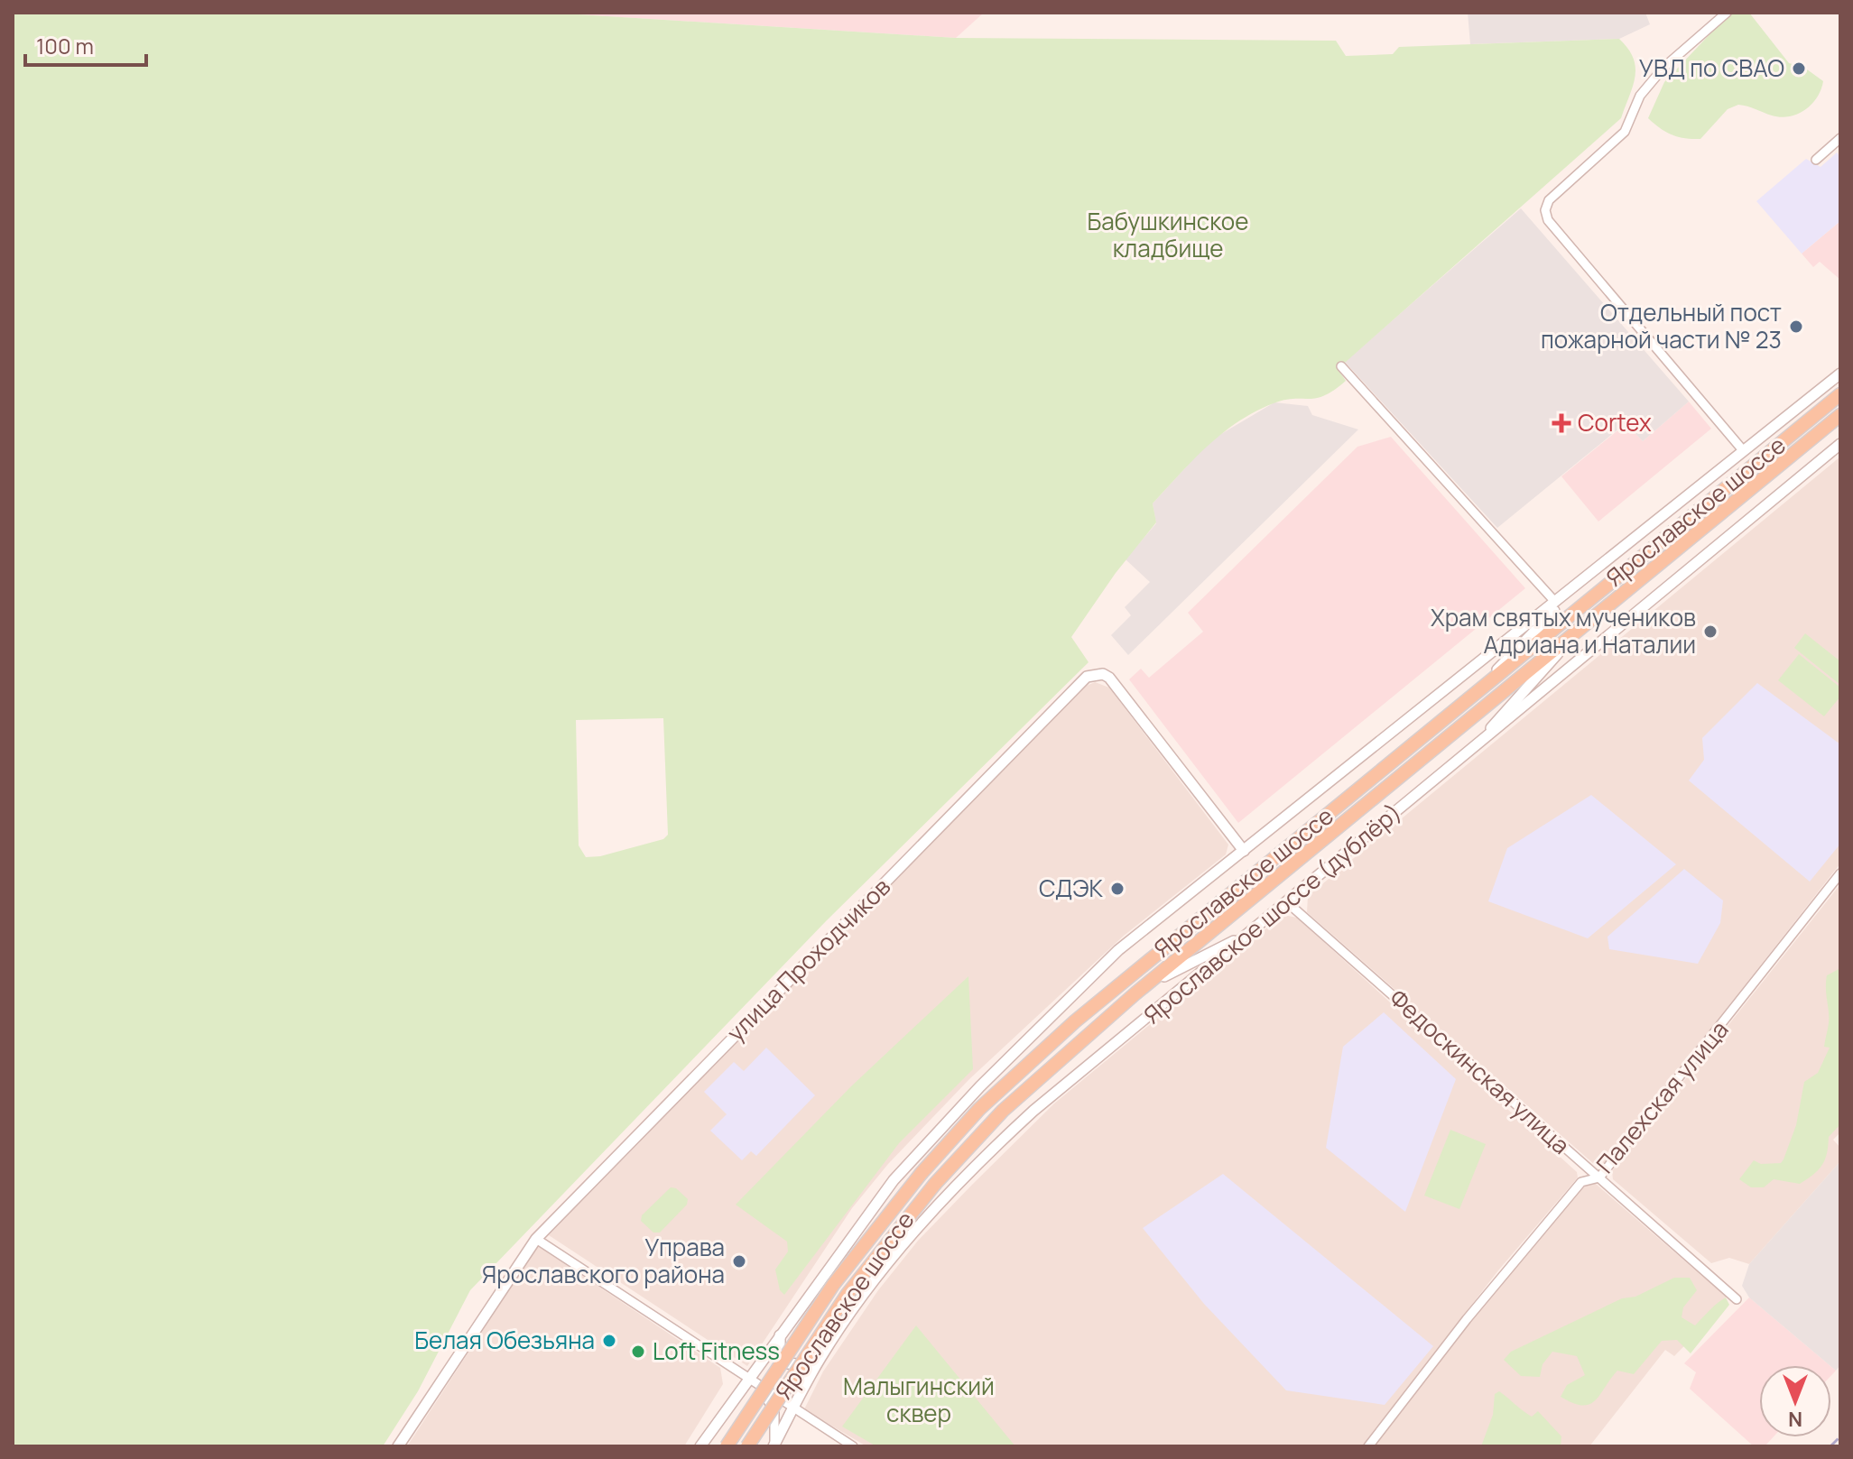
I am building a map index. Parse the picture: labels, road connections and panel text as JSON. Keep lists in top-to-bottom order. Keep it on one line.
{"streets":{"main road":["Ярославское шоссе"],"street":["Ярославское шоссе (дублёр)","улица Проходчиков","Федоскинская улица","Палехская улица"]},"crossings":[["Ярославское шоссе (дублёр)","Федоскинская улица"],["Федоскинская улица","Палехская улица"]],"parks":["Бабушкинское кладбище","Малыгинский сквер"],"places":{"other":["УВД по СВАО","Отдельный пост пожарной части № 23","Храм святых мучеников Адриана и Наталии","СДЭК","Управа Ярославского района","Белая Обезьяна","Loft Fitness"],"health":["Cortex"]},"scale_bar":"100 m","north":"bottom"}
